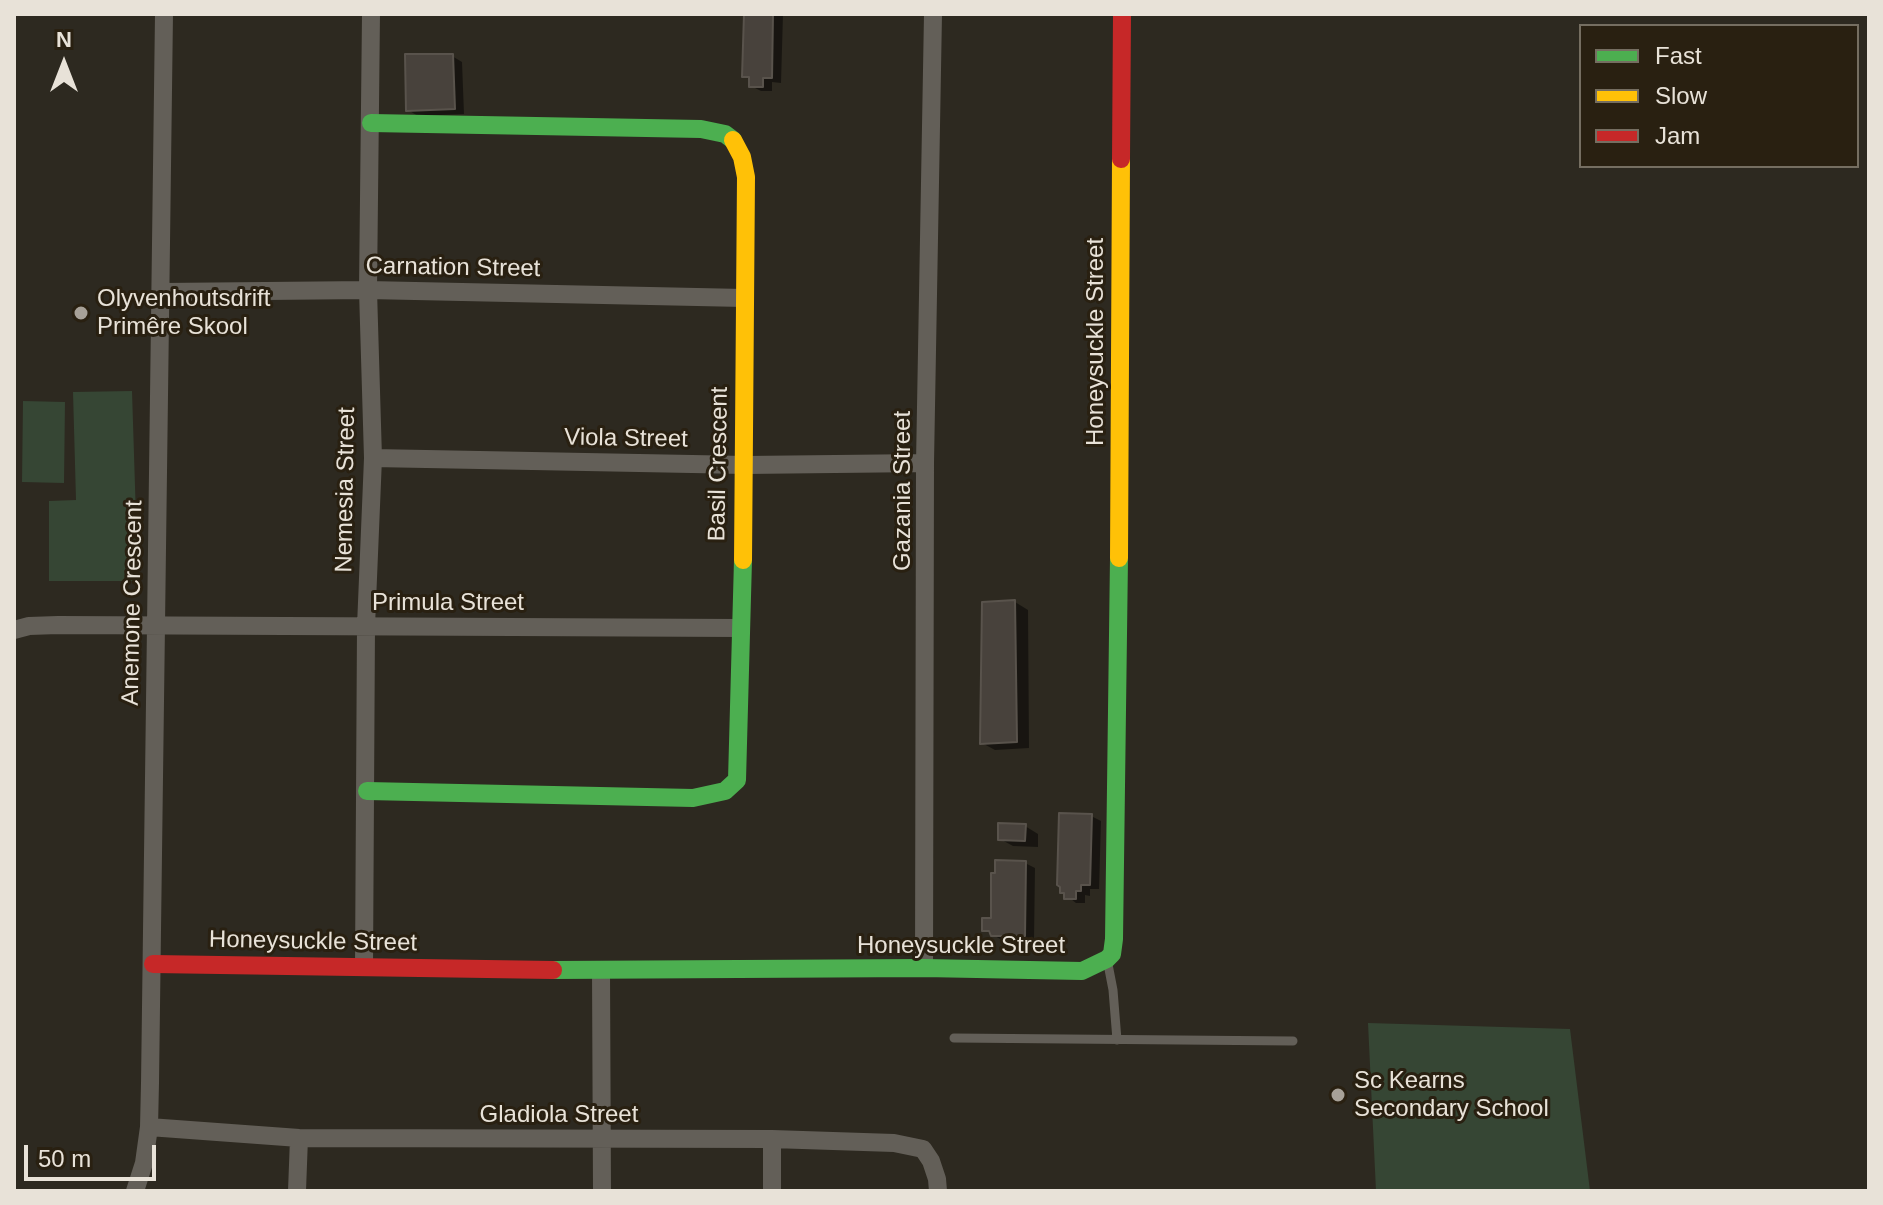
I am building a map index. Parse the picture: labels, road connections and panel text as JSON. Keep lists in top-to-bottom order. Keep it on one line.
{"streets":{"street":["Carnation Street","Honeysuckle Street","Viola Street","Basil Crescent","Nemesia Street","Gazania Street","Anemone Crescent","Primula Street","Gladiola Street"]},"crossings":[["Carnation Street","Basil Crescent"],["Carnation Street","Nemesia Street"],["Carnation Street","Anemone Crescent"],["Honeysuckle Street","Nemesia Street"],["Honeysuckle Street","Gazania Street"],["Honeysuckle Street","Anemone Crescent"],["Viola Street","Basil Crescent"],["Viola Street","Nemesia Street"],["Viola Street","Gazania Street"],["Basil Crescent","Nemesia Street"],["Basil Crescent","Primula Street"],["Nemesia Street","Primula Street"],["Anemone Crescent","Primula Street"],["Anemone Crescent","Gladiola Street"]],"places":["Olyvenhoutsdrift Primêre Skool","Sc Kearns Secondary School"],"legend":["Fast","Slow","Jam"],"scale_bar":"50 m","north":"top"}
